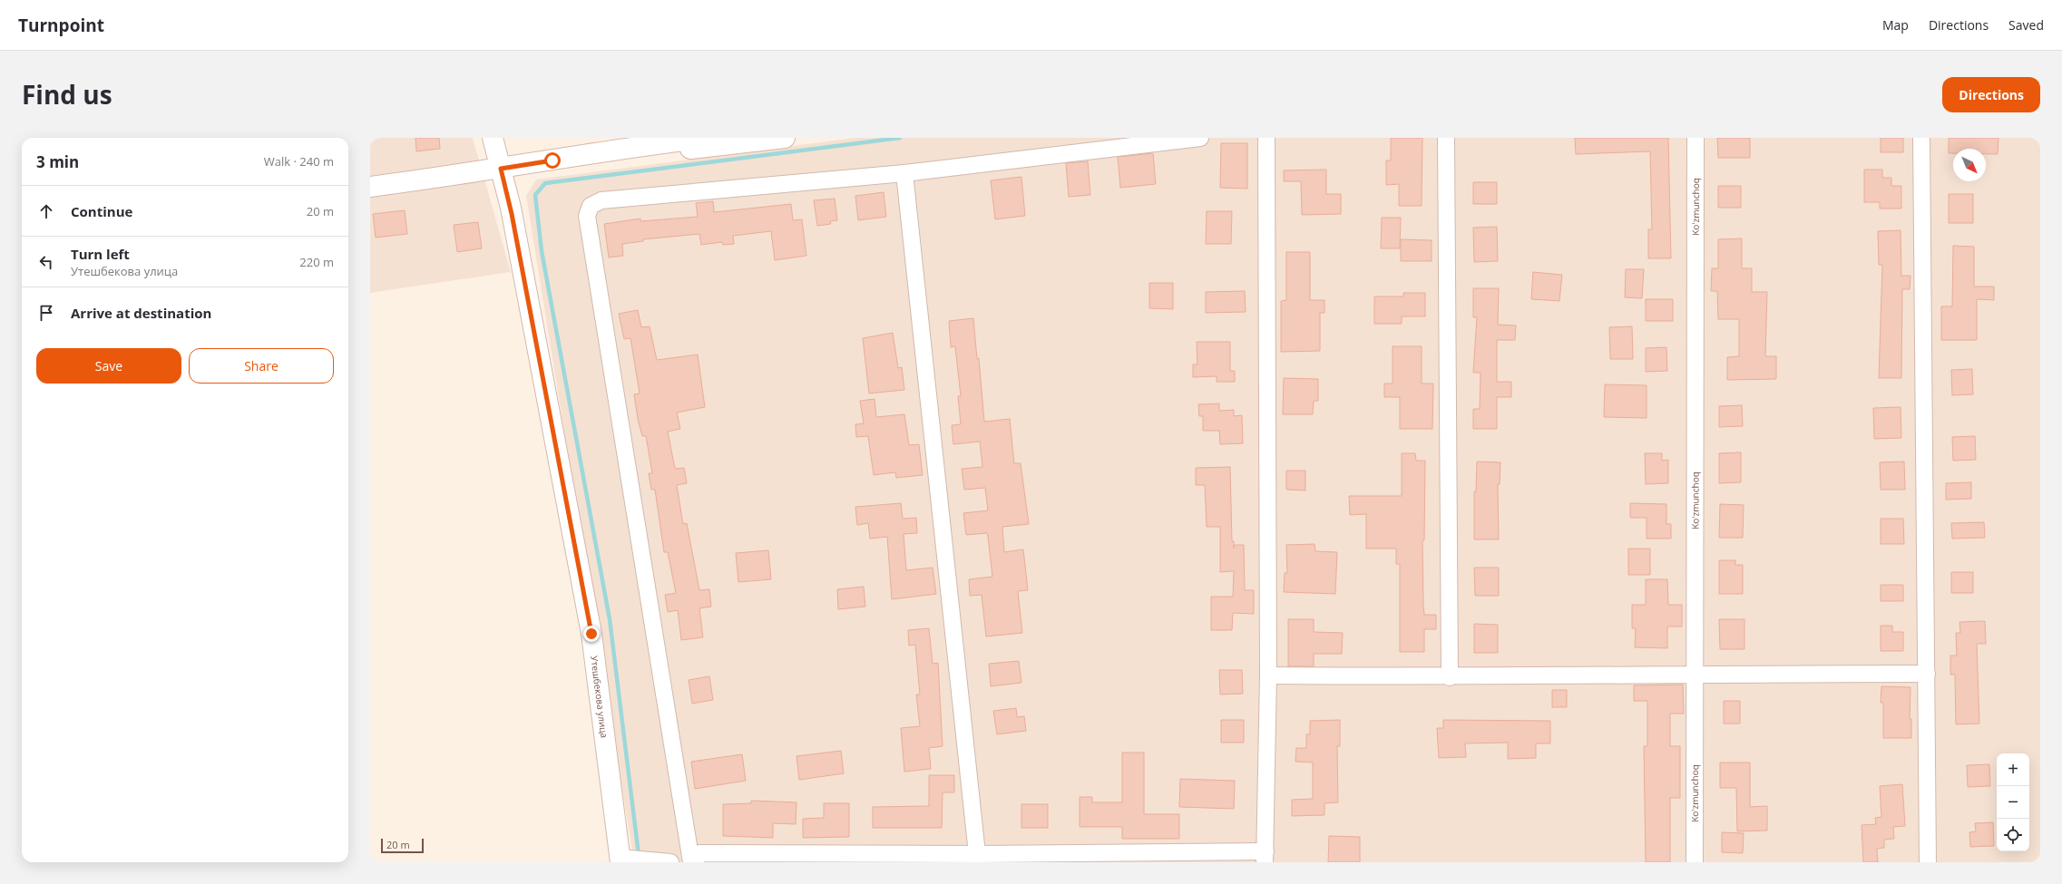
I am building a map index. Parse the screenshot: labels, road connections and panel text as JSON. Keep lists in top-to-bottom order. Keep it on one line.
{"streets":{"main road":["Утешбекова улица"],"street":["Ko'zmunchoq"]},"scale_bar":"20 m","north":"bottom right","page":{"header":"Turnpoint","nav":["Map","Directions","Saved"],"title":"Find us","buttons":["Directions",["Save","Share"]],"heading":["3 min","Walk · 240 m"],"list":[["Continue","20 m"],["Turn left","Утешбекова улица","220 m"],"Arrive at destination"],"map_buttons":["+","−"],"scale":"20 m"}}
